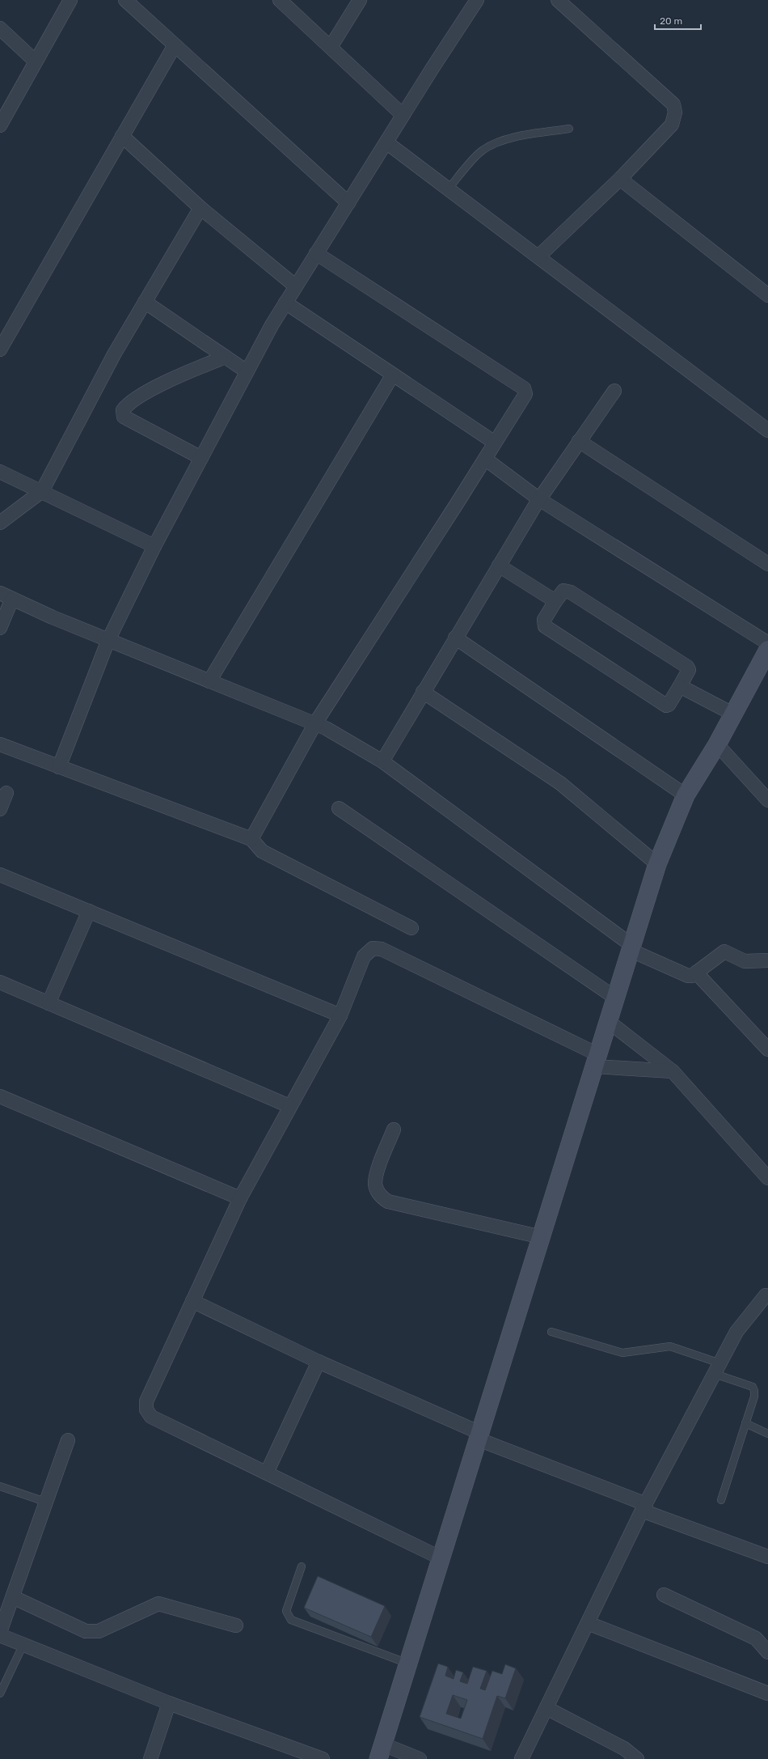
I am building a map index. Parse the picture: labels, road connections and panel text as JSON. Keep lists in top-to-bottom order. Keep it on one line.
{"scale_bar":"20 m"}
